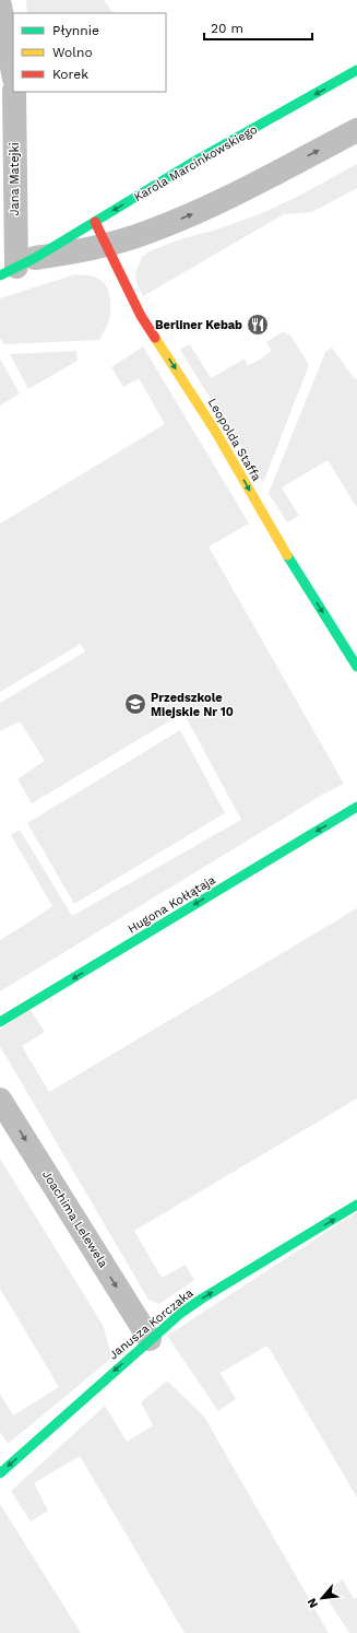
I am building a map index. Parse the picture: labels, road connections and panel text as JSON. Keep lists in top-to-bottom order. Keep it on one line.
{"streets":{"street":["Karola Marcinkowskiego","Jana Matejki","Leopolda Staffa","Hugona Kołłątaja","Joachima Lelewela","Janusza Korczaka"]},"crossings":[["Karola Marcinkowskiego","Jana Matejki"],["Karola Marcinkowskiego","Leopolda Staffa"],["Joachima Lelewela","Janusza Korczaka"]],"one_way":["Leopolda Staffa","Hugona Kołłątaja","Joachima Lelewela"],"places":{"restaurant":["Berliner Kebab"],"school or university":["Przedszkole Miejskie Nr 10"]},"legend":["Płynnie","Wolno","Korek"],"scale_bar":"20 m","north":"bottom left"}
